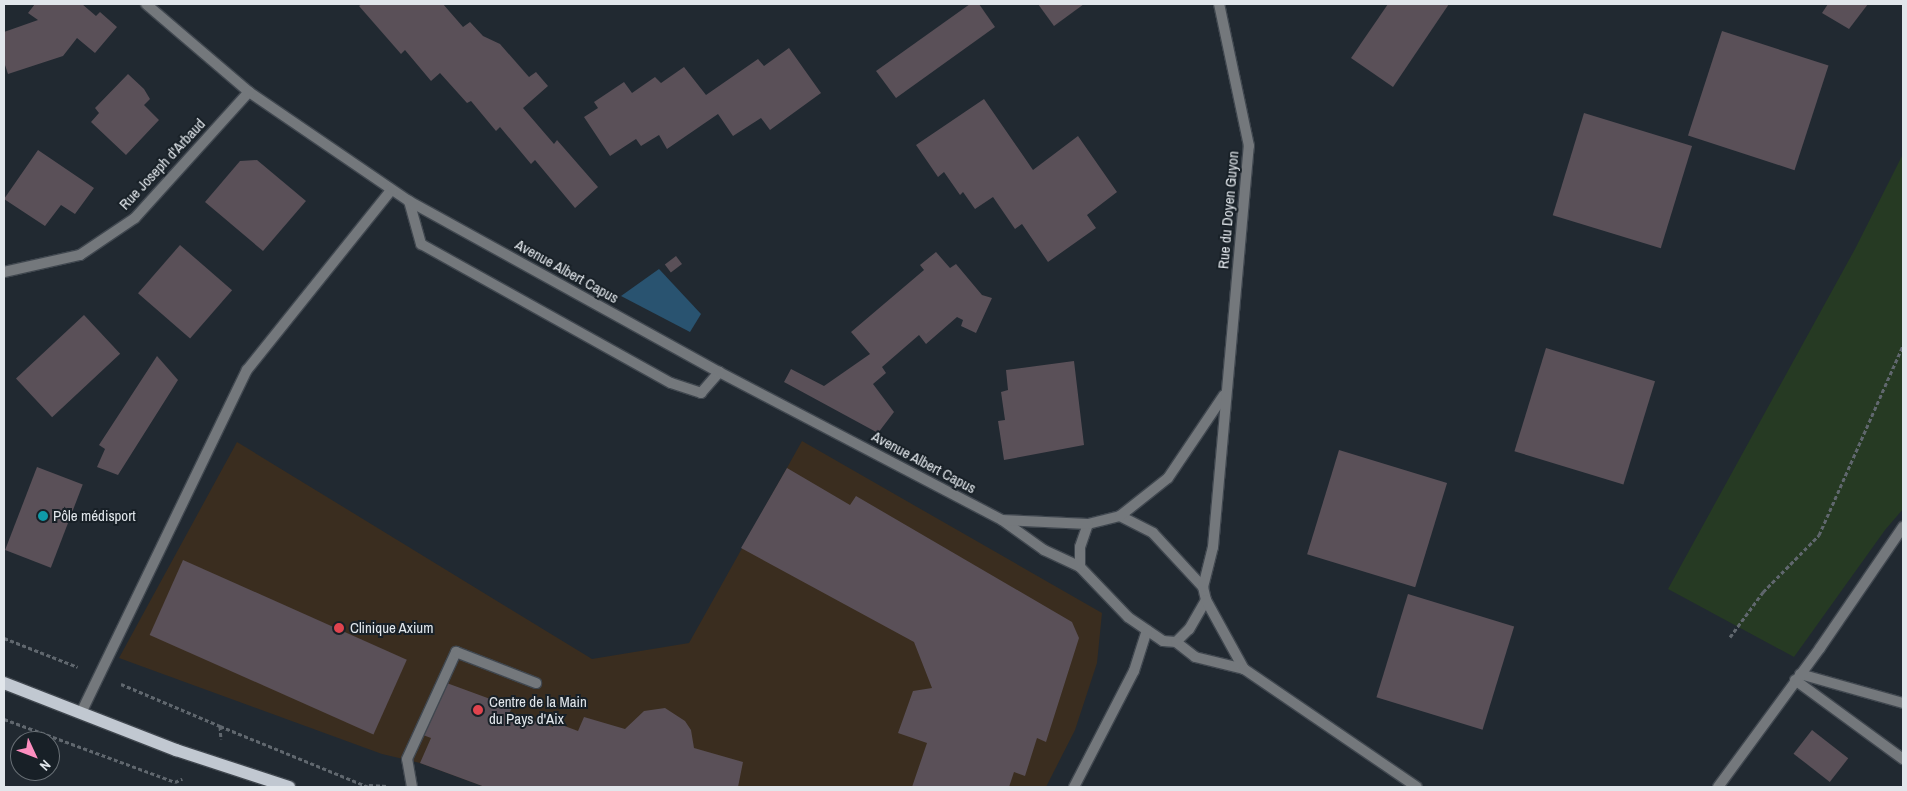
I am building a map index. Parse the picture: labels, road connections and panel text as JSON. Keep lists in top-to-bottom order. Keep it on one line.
{"streets":{"street":["Rue Joseph d'Arbaud","Rue du Doyen Guyon","Avenue Albert Capus"]},"crossings":[["Rue Joseph d'Arbaud","Avenue Albert Capus"],["Rue du Doyen Guyon","Avenue Albert Capus"]],"places":["Pôle médisport","Clinique Axium","Centre de la Main du Pays d'Aix"],"north":"bottom right"}
